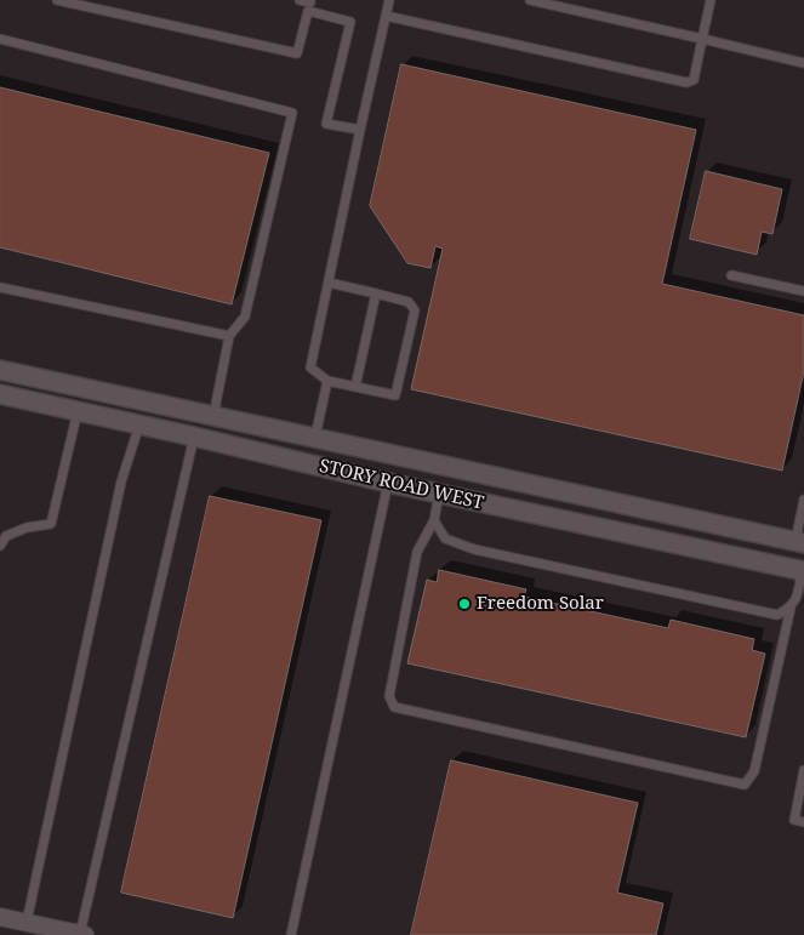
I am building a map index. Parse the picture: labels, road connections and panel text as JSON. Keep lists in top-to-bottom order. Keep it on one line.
{"streets":{"street":["STORY ROAD WEST"]},"places":["Freedom Solar"]}
